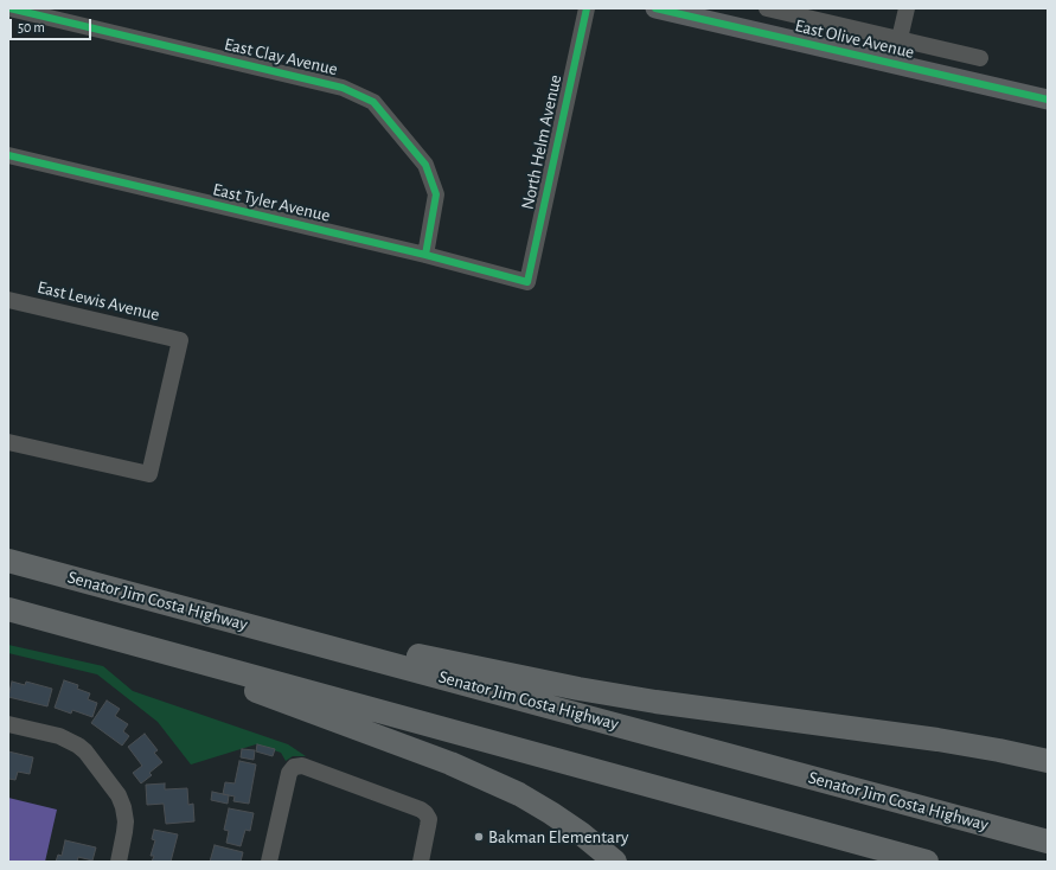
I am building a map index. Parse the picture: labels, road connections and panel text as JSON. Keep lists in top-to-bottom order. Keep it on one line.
{"streets":{"highway":["Senator Jim Costa Highway"],"main road":["East Olive Avenue"],"street":["East Clay Avenue","North Helm Avenue","East Tyler Avenue","East Lewis Avenue"]},"crossings":[["East Clay Avenue","East Tyler Avenue"],["North Helm Avenue","East Tyler Avenue"]],"places":["Bakman Elementary"],"scale_bar":"50 m"}
